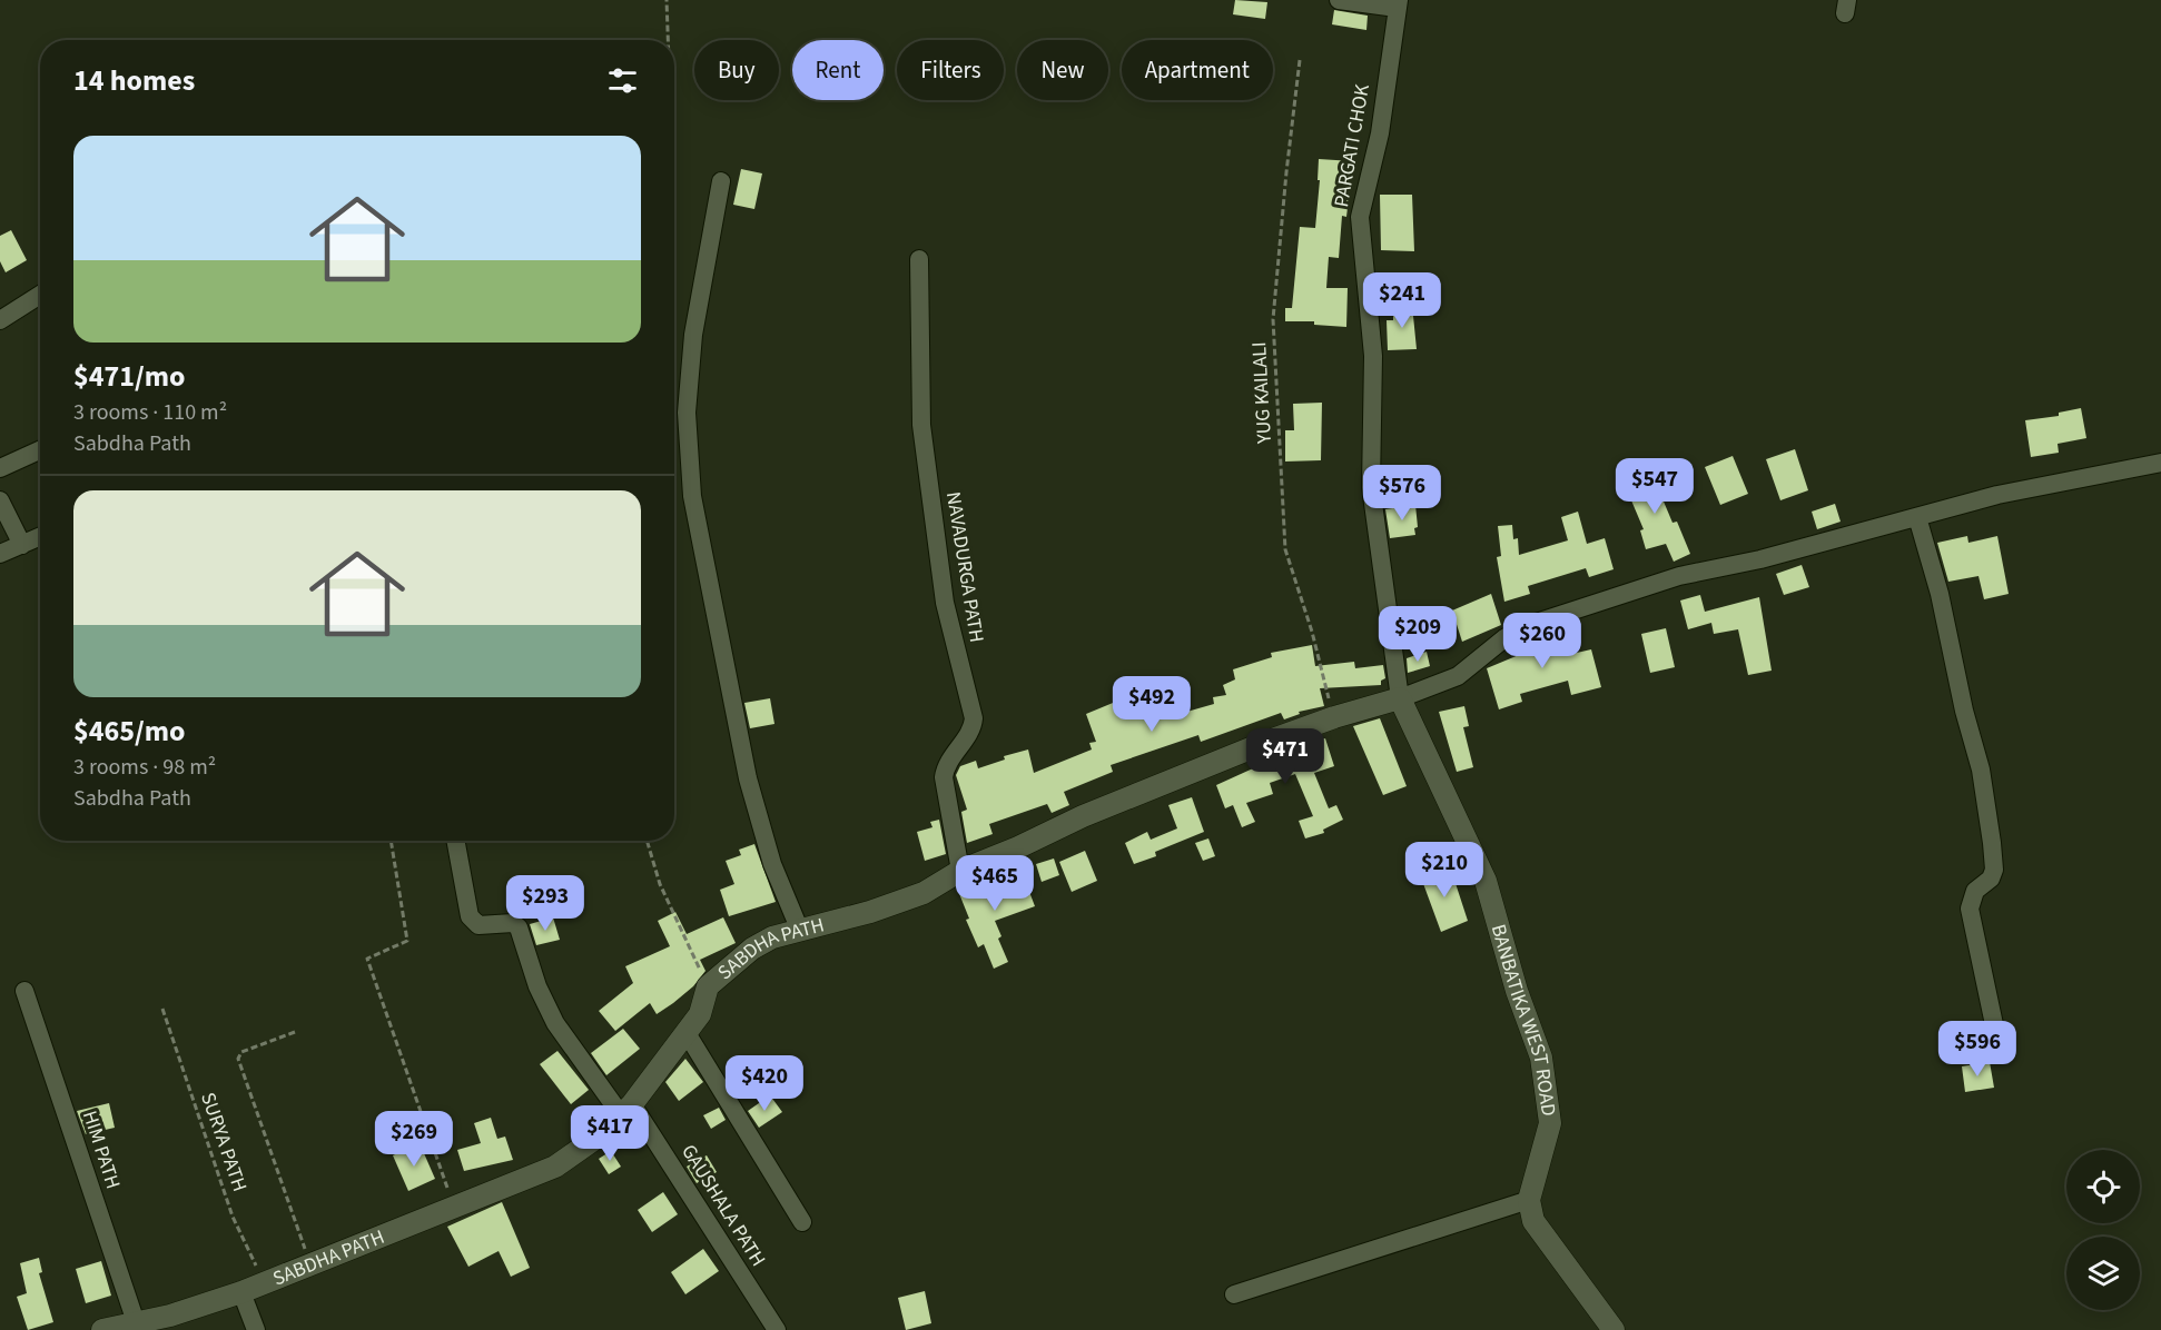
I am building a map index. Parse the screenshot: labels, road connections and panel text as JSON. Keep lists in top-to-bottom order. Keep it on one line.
{"streets":{"street":["PARGATI CHOK","NAVADURGA PATH","SABDHA PATH","BANBATIKA WEST ROAD","HIM PATH","GAUSHALA PATH"],"path":["YUG KAILALI","SURYA PATH"]},"crossings":[["PARGATI CHOK","SABDHA PATH"],["PARGATI CHOK","BANBATIKA WEST ROAD"],["YUG KAILALI","SABDHA PATH"],["NAVADURGA PATH","SABDHA PATH"],["SABDHA PATH","BANBATIKA WEST ROAD"],["SABDHA PATH","SURYA PATH"],["SABDHA PATH","HIM PATH"],["SABDHA PATH","GAUSHALA PATH"]],"page":{"chip":["Buy","Rent","Filters","New","Apartment"],"heading":"14 homes","list":[{"name":"$471/mo","note":"3 rooms · 110 m² · Sabdha Path"},{"name":"$465/mo","note":"3 rooms · 98 m² · Sabdha Path"}],"price":["$241","$547","$576","$209","$260","$492","$471","$210","$465","$293","$596","$420","$417","$269"]}}
